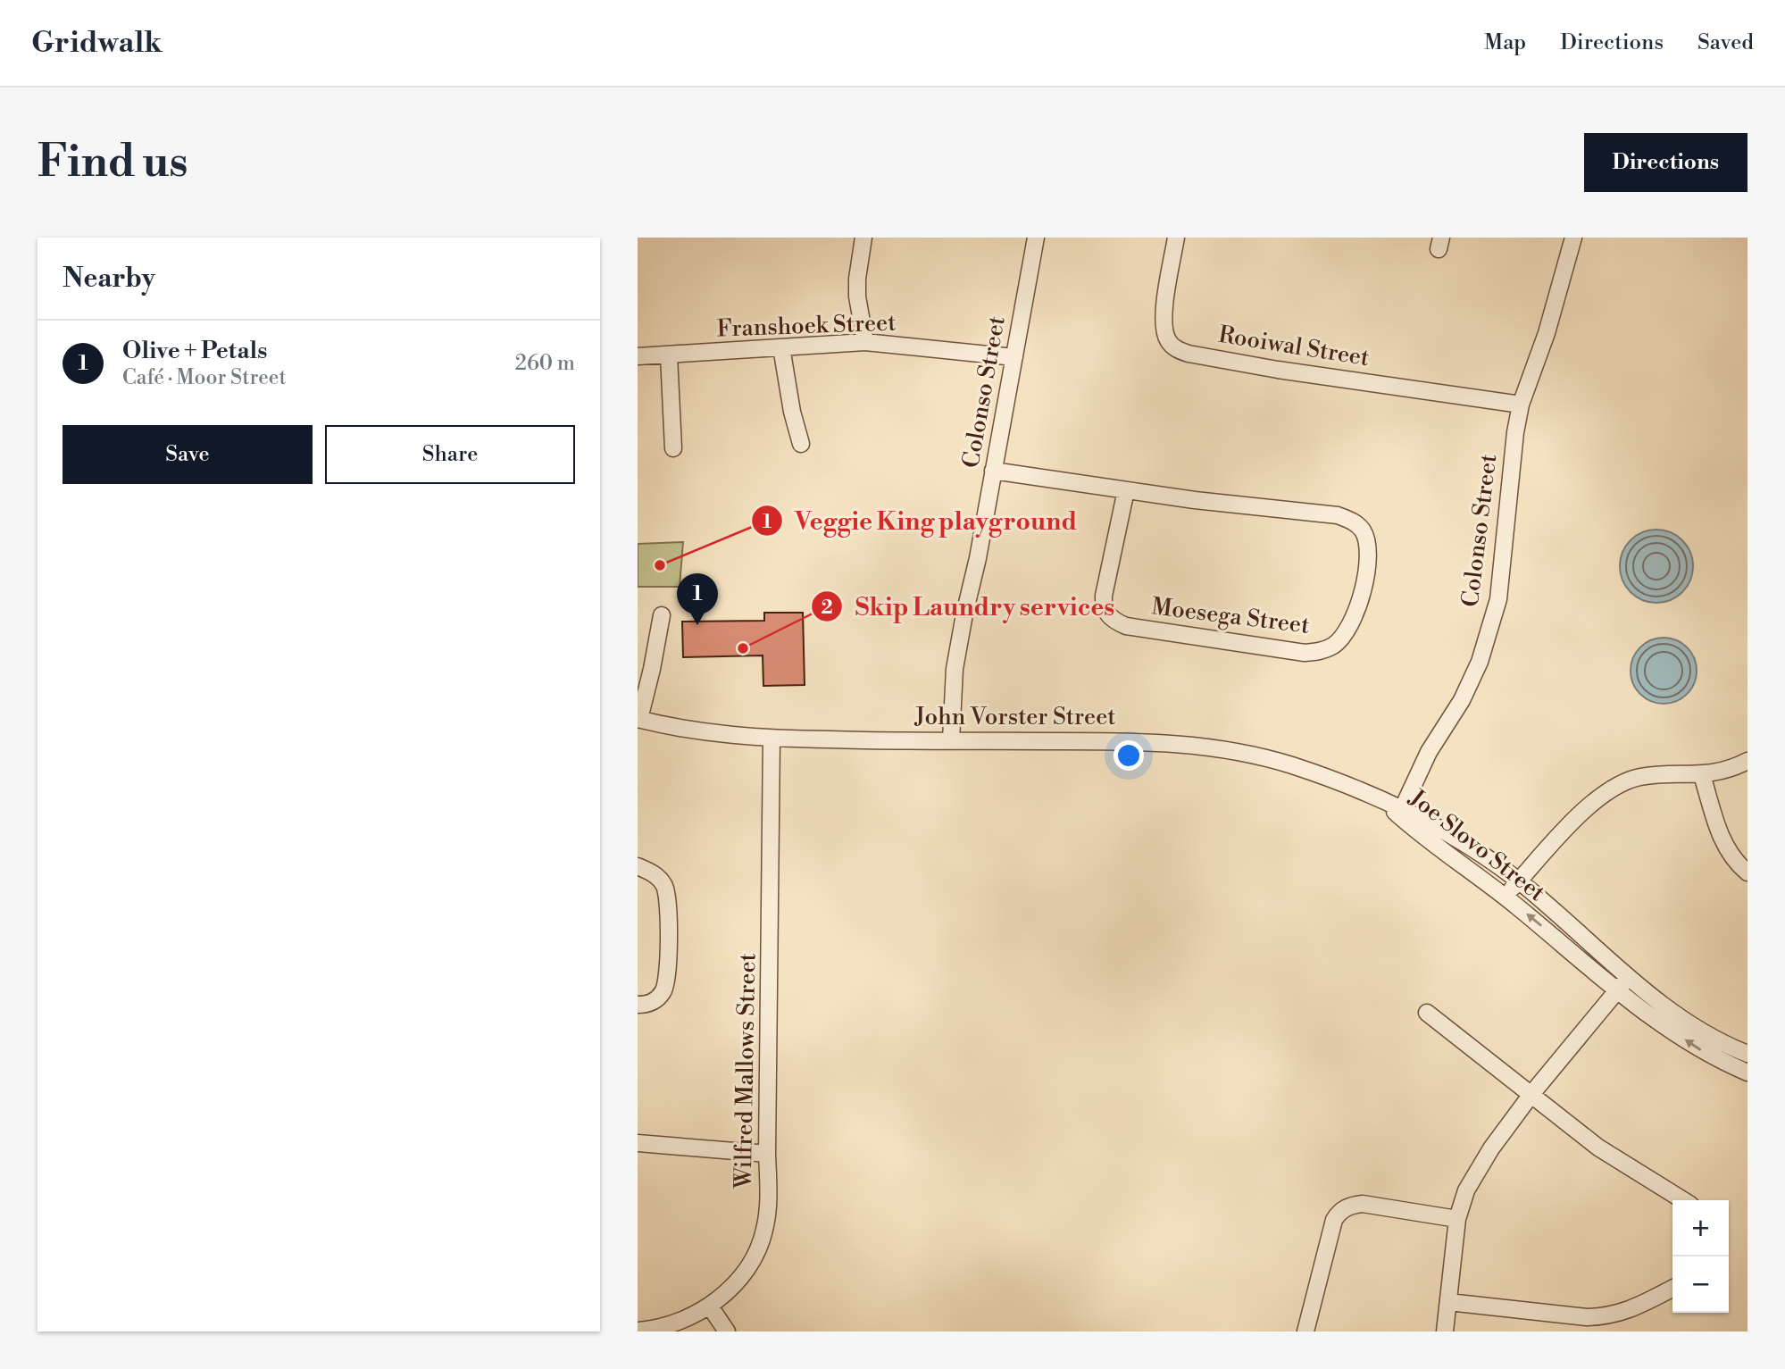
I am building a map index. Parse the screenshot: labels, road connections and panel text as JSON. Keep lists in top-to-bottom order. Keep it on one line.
{"streets":{"street":["Franshoek Street","Rooiwal Street","Colonso Street","Moesega Street","John Vorster Street","Joe Slovo Street","Wilfred Mallows Street"]},"crossings":[["Franshoek Street","Colonso Street"],["Rooiwal Street","Colonso Street"],["Colonso Street","Moesega Street"],["Colonso Street","John Vorster Street"],["Colonso Street","Joe Slovo Street"],["John Vorster Street","Joe Slovo Street"],["John Vorster Street","Wilfred Mallows Street"]],"places":["Veggie King playground","Skip Laundry services"],"page":{"header":"Gridwalk","nav":["Map","Directions","Saved"],"buttons":["Directions",["Save","Share"]],"title":"Find us","heading":"Nearby","list":[{"mark":"1","name":"Olive + Petals","note":"Café · Moor Street","value":"260 m"}],"pins":"1","map_buttons":["+","−"]}}
